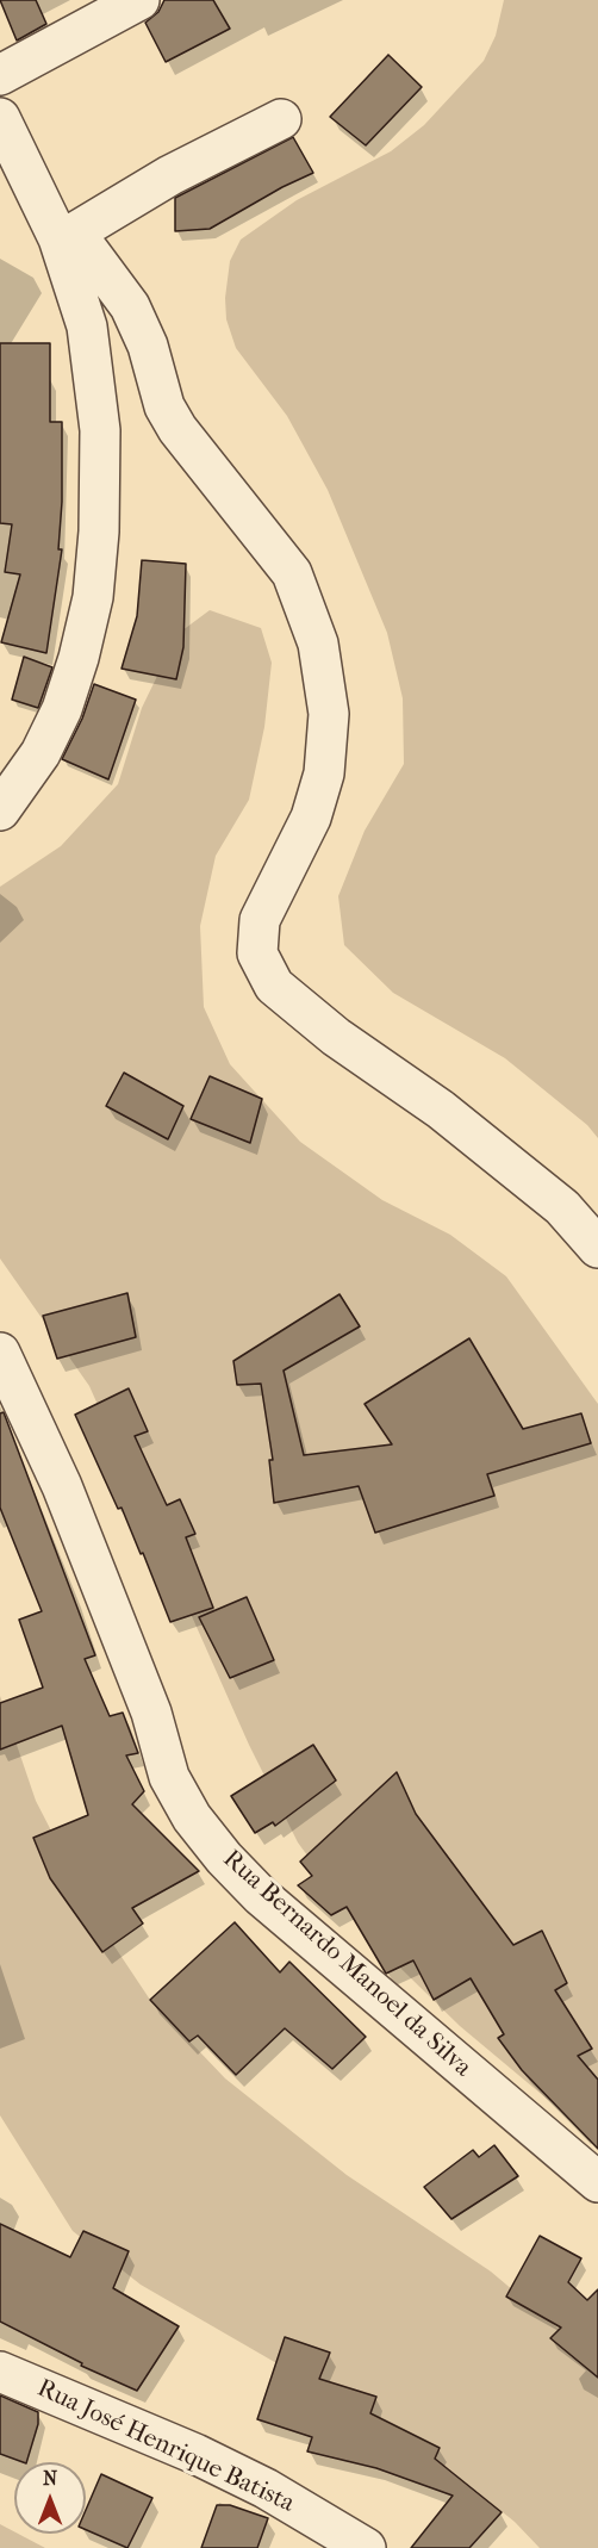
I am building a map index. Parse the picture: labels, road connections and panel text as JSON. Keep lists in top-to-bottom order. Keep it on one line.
{"streets":{"street":["Rua Bernardo Manoel da Silva","Rua José Henrique Batista"]},"north":"top"}
